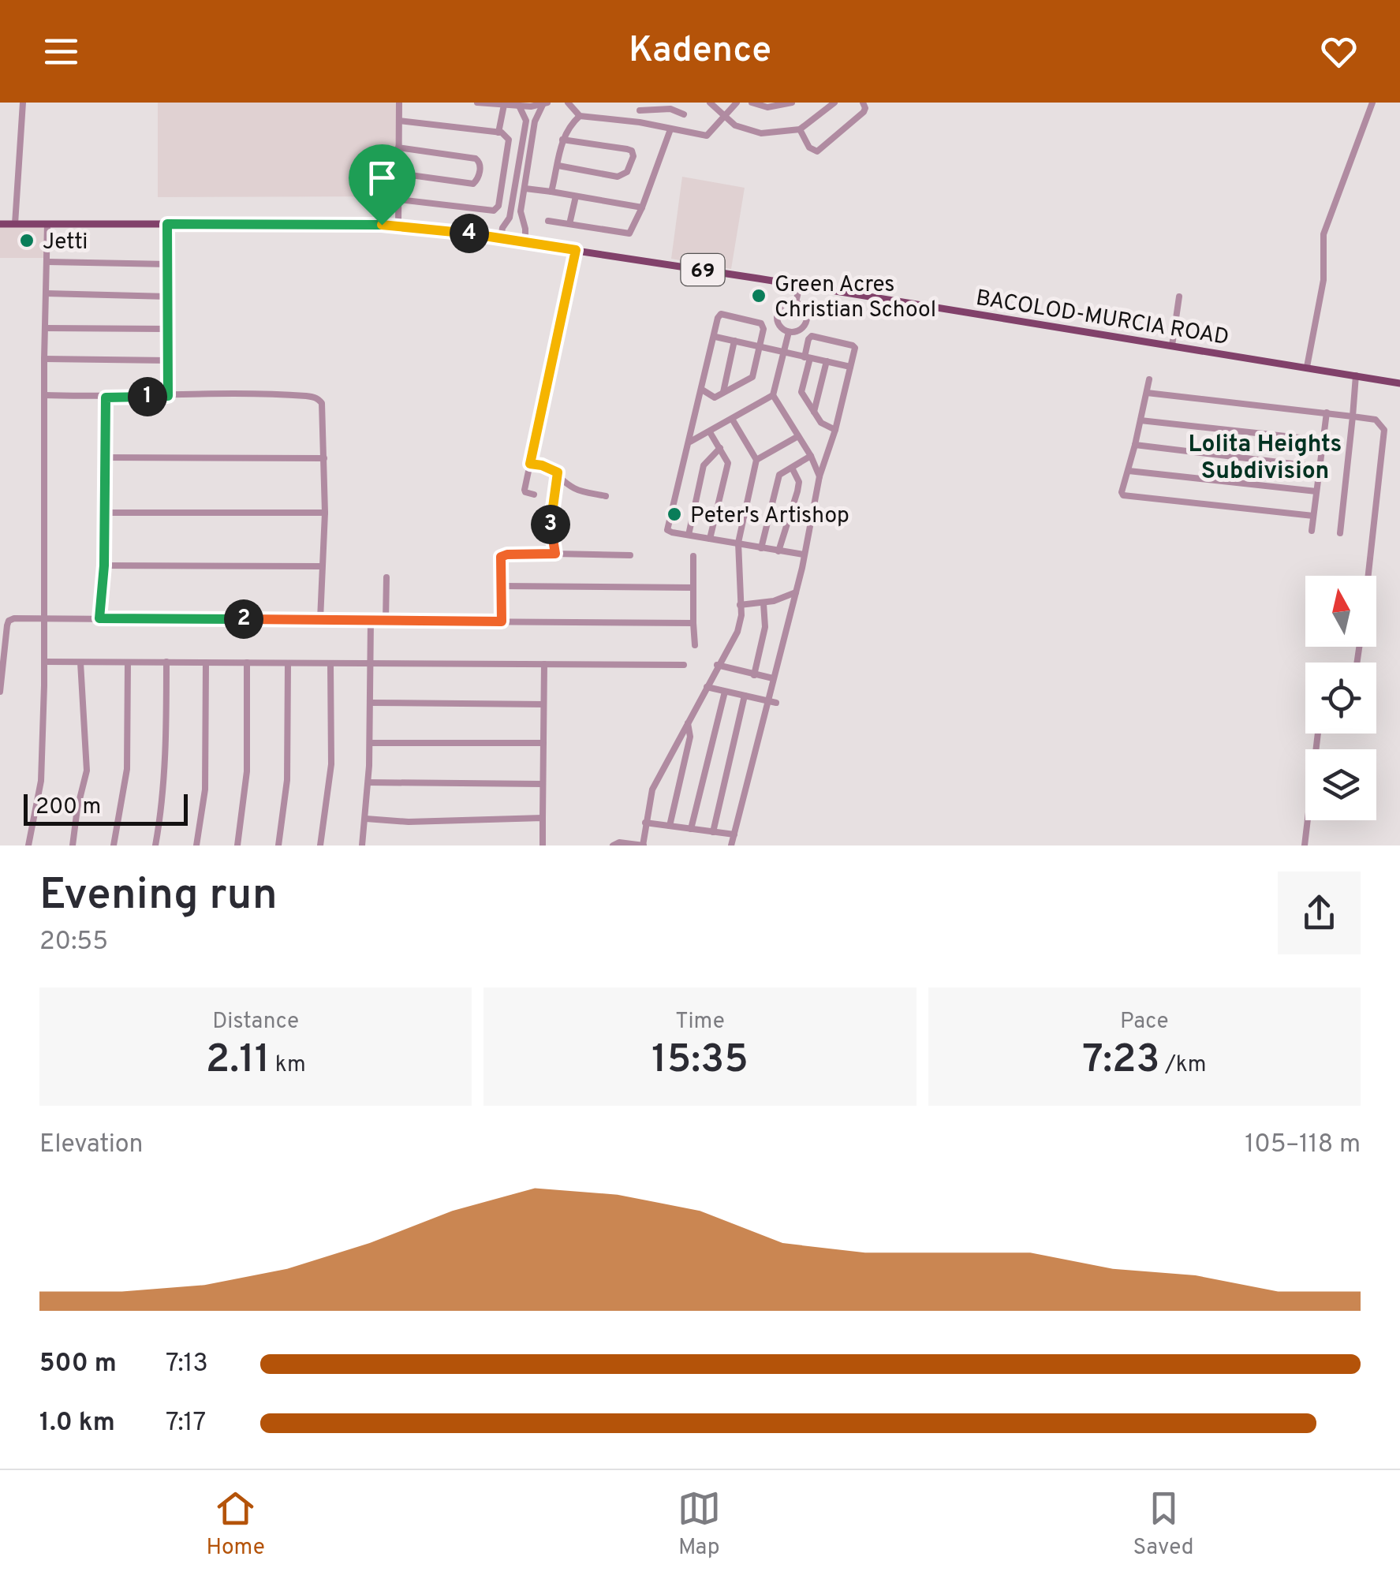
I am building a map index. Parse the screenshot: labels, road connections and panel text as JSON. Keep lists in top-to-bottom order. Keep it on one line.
{"streets":{"main road":["69","BACOLOD-MURCIA ROAD"]},"districts":["Lolita Heights Subdivision"],"places":["Jetti","Green Acres Christian School","Peter's Artishop"],"scale_bar":"200 m","north":"top","page":{"header":"Kadence","pins":["4","1","3","2"],"scale":"200 m","heading":["Evening run","20:55"],"stats":[["Distance","2.11 km"],["Time","15:35"],["Pace","7:23 /km"]],"chart":["Elevation","105–118 m"],"list":[{"name":"500 m","note":"7:13"},{"name":"1.0 km","note":"7:17"}],"tabs":["Home","Map","Saved"]}}
